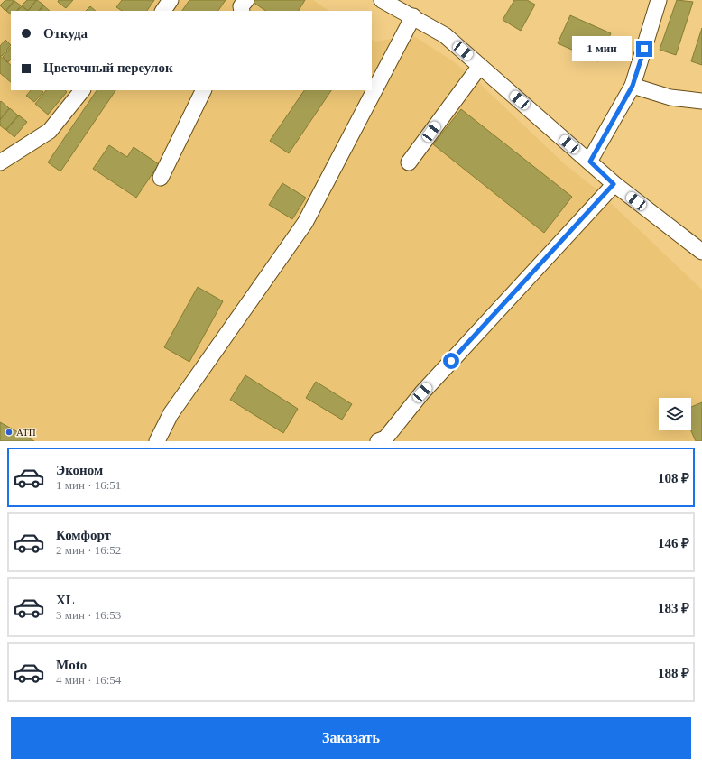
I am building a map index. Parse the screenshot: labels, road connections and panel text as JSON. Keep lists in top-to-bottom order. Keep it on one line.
{"places":["АТП"],"page":{"banner":["Откуда","Цветочный переулок"],"bubble":"1 мин","list":[{"name":"Эконом","note":"1 мин · 16:51","value":"108 ₽"},{"name":"Комфорт","note":"2 мин · 16:52","value":"146 ₽"},{"name":"XL","note":"3 мин · 16:53","value":"183 ₽"},{"name":"Moto","note":"4 мин · 16:54","value":"188 ₽"}],"buttons":"Заказать"}}
